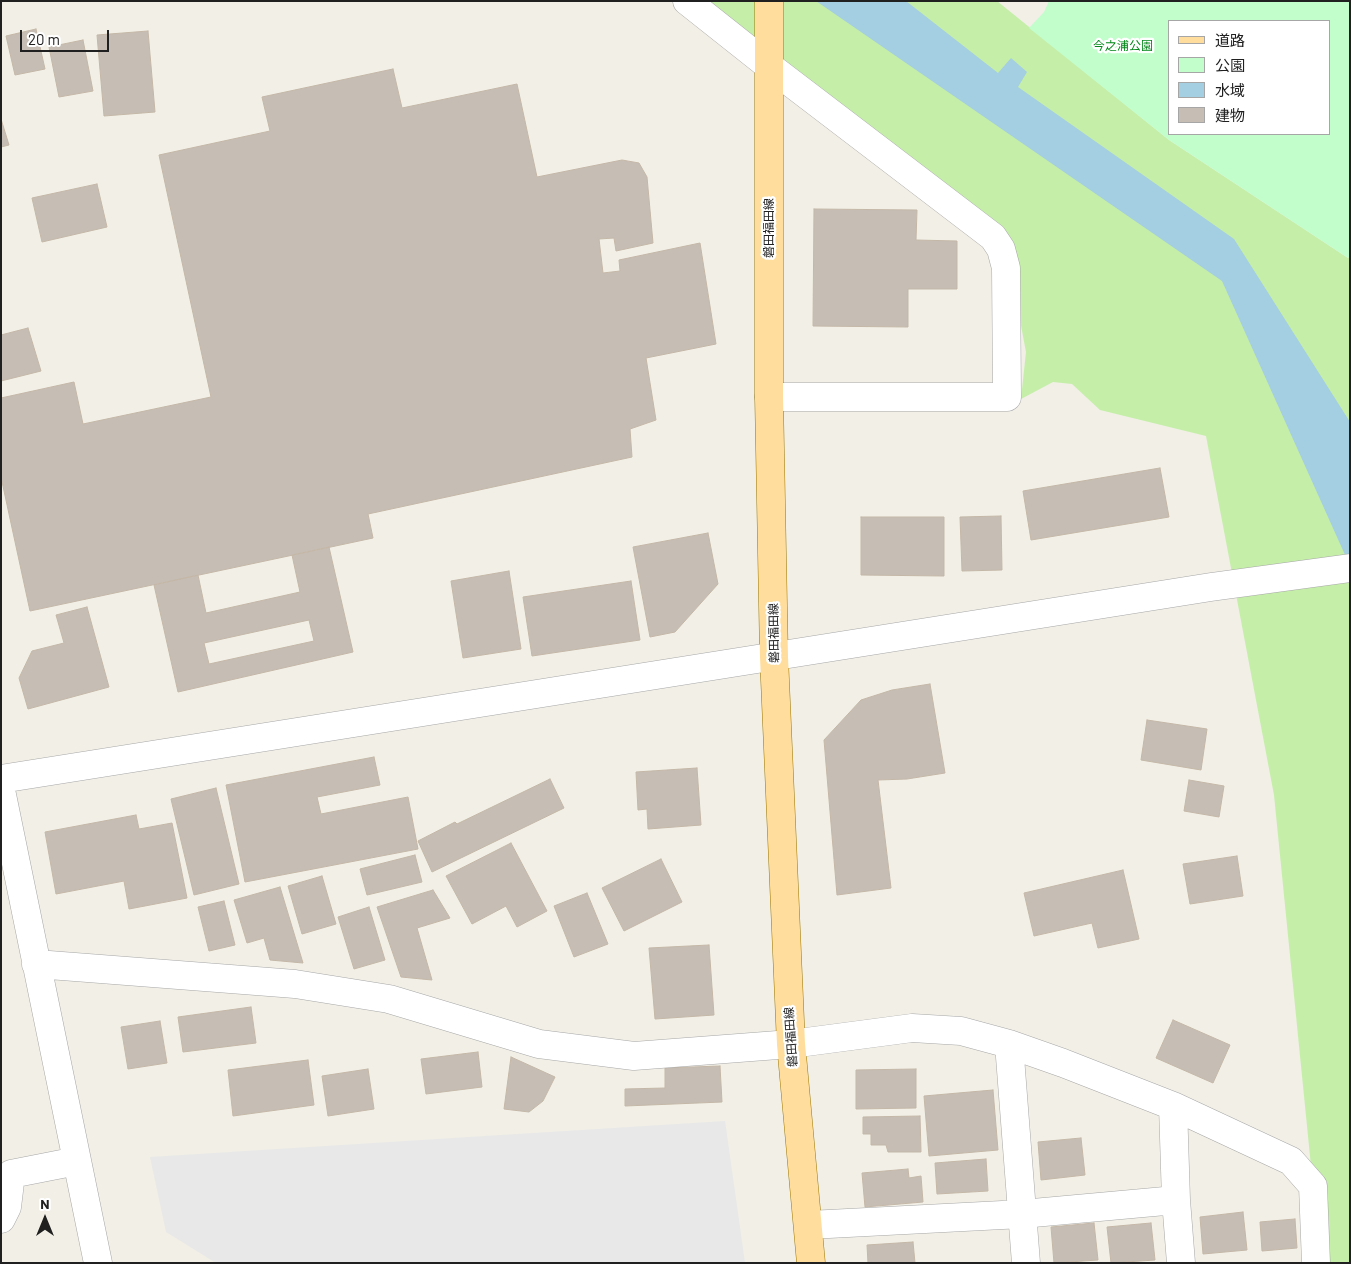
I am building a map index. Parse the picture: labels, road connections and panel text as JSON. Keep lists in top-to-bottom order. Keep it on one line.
{"streets":{"main road":["磐田福田線"]},"parks":["今之浦公園"],"legend":["道路","公園","水域","建物"],"scale_bar":"20 m","north":"top"}
